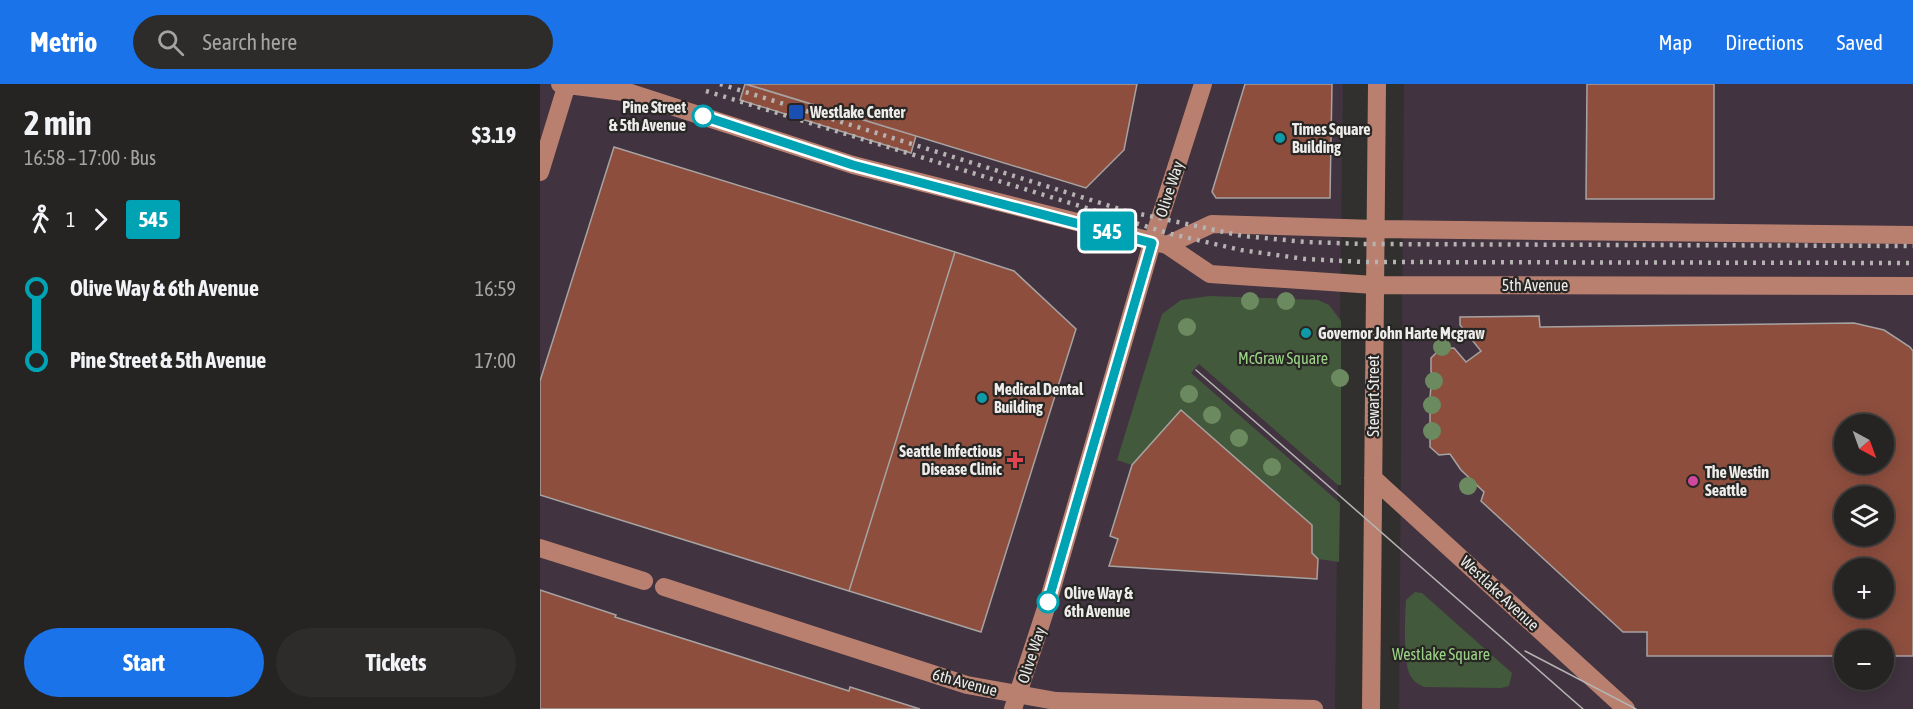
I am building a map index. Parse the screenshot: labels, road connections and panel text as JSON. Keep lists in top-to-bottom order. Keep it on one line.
{"streets":{"main road":["Olive Way","5th Avenue","Stewart Street","Westlake Avenue","6th Avenue"]},"crossings":[["Olive Way","5th Avenue"],["Olive Way","6th Avenue"],["5th Avenue","Stewart Street"],["Stewart Street","Westlake Avenue"]],"parks":["McGraw Square","Westlake Square"],"places":{"transit":["Westlake Center"],"other":["Pine Street & 5th Avenue","Times Square Building","Governor John Harte Mcgraw","Medical Dental Building","The Westin Seattle","Olive Way & 6th Avenue"],"health":["Seattle Infectious Disease Clinic"]},"lines":["bus line 545"],"north":"bottom right","page":{"header":"Metrio","search":"Search here","nav":["Map","Directions","Saved"],"heading":["2 min","16:58 – 17:00 · Bus","$3.19"],"on_map":"545","legs":["1","545"],"list":[{"name":"Olive Way & 6th Avenue","value":"16:59"},{"name":"Pine Street & 5th Avenue","value":"17:00"}],"map_buttons":["+","−"],"buttons":["Start","Tickets"]}}
